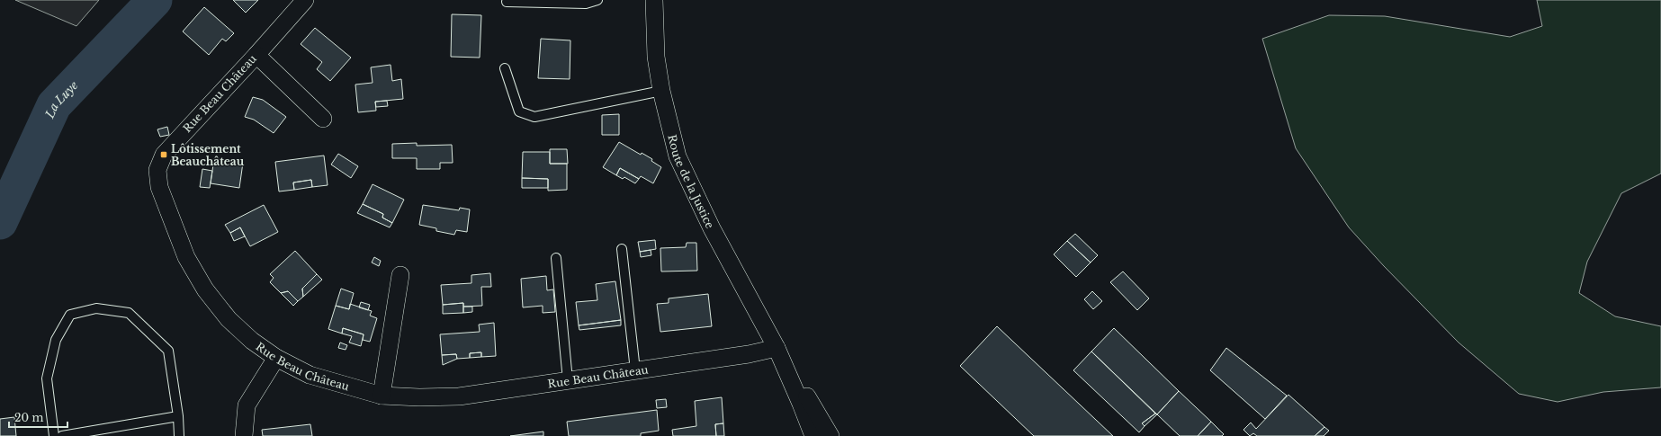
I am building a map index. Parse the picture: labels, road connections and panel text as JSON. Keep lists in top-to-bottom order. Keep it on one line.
{"streets":{"street":["Rue Beau Château","Route de la Justice"]},"crossings":[["Rue Beau Château","Route de la Justice"]],"water":["La Luye"],"places":{"transit":["Lôtissement Beauchâteau"]},"scale_bar":"20 m"}
